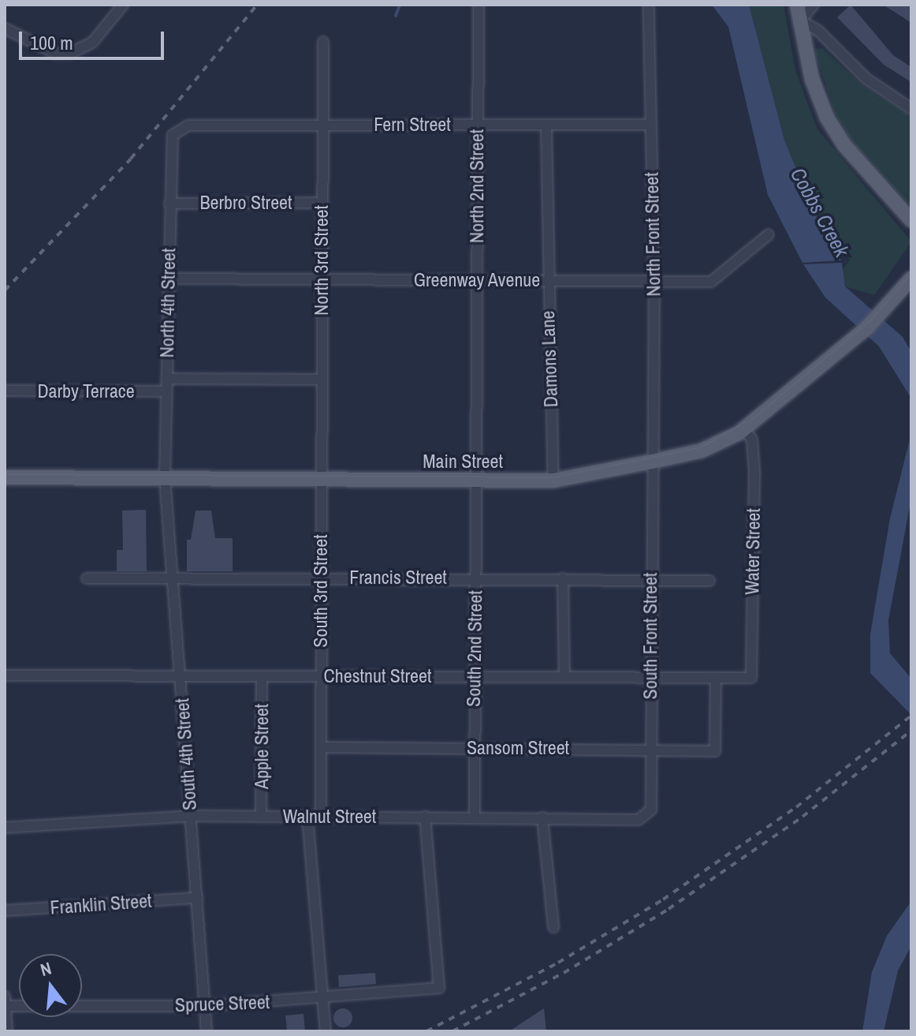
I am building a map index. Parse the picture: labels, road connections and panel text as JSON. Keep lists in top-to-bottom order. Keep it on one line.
{"streets":{"main road":["Main Street"],"street":["Fern Street","North 2nd Street","Berbro Street","North Front Street","North 3rd Street","Greenway Avenue","North 4th Street","Damons Lane","Darby Terrace","Water Street","Francis Street","South 3rd Street","South Front Street","South 2nd Street","Chestnut Street","Apple Street","Sansom Street","South 4th Street","Walnut Street","Franklin Street","Spruce Street"]},"crossings":[["Fern Street","North 2nd Street"],["Fern Street","North Front Street"],["Fern Street","North 3rd Street"],["Fern Street","North 4th Street"],["Fern Street","Damons Lane"],["North 2nd Street","Greenway Avenue"],["North 2nd Street","Main Street"],["North 2nd Street","South 2nd Street"],["Berbro Street","North 3rd Street"],["Berbro Street","North 4th Street"],["North Front Street","Greenway Avenue"],["North Front Street","Main Street"],["North Front Street","South Front Street"],["North 3rd Street","Greenway Avenue"],["North 3rd Street","Main Street"],["North 3rd Street","South 3rd Street"],["Greenway Avenue","North 4th Street"],["Greenway Avenue","Damons Lane"],["North 4th Street","Darby Terrace"],["North 4th Street","Main Street"],["North 4th Street","South 4th Street"],["Damons Lane","Main Street"],["Main Street","Water Street"],["Main Street","South 3rd Street"],["Main Street","South Front Street"],["Main Street","South 2nd Street"],["Main Street","South 4th Street"],["Water Street","Chestnut Street"],["Francis Street","South 3rd Street"],["Francis Street","South Front Street"],["Francis Street","South 2nd Street"],["Francis Street","South 4th Street"],["South 3rd Street","Chestnut Street"],["South 3rd Street","Sansom Street"],["South 3rd Street","Walnut Street"],["South Front Street","Chestnut Street"],["South Front Street","Sansom Street"],["South Front Street","Walnut Street"],["South 2nd Street","Chestnut Street"],["South 2nd Street","Sansom Street"],["South 2nd Street","Walnut Street"],["Chestnut Street","Apple Street"],["Chestnut Street","Sansom Street"],["Chestnut Street","South 4th Street"],["Apple Street","Walnut Street"],["South 4th Street","Walnut Street"],["South 4th Street","Franklin Street"],["South 4th Street","Spruce Street"],["Walnut Street","Spruce Street"]],"water":["Cobbs Creek"],"scale_bar":"100 m","north":"top"}
